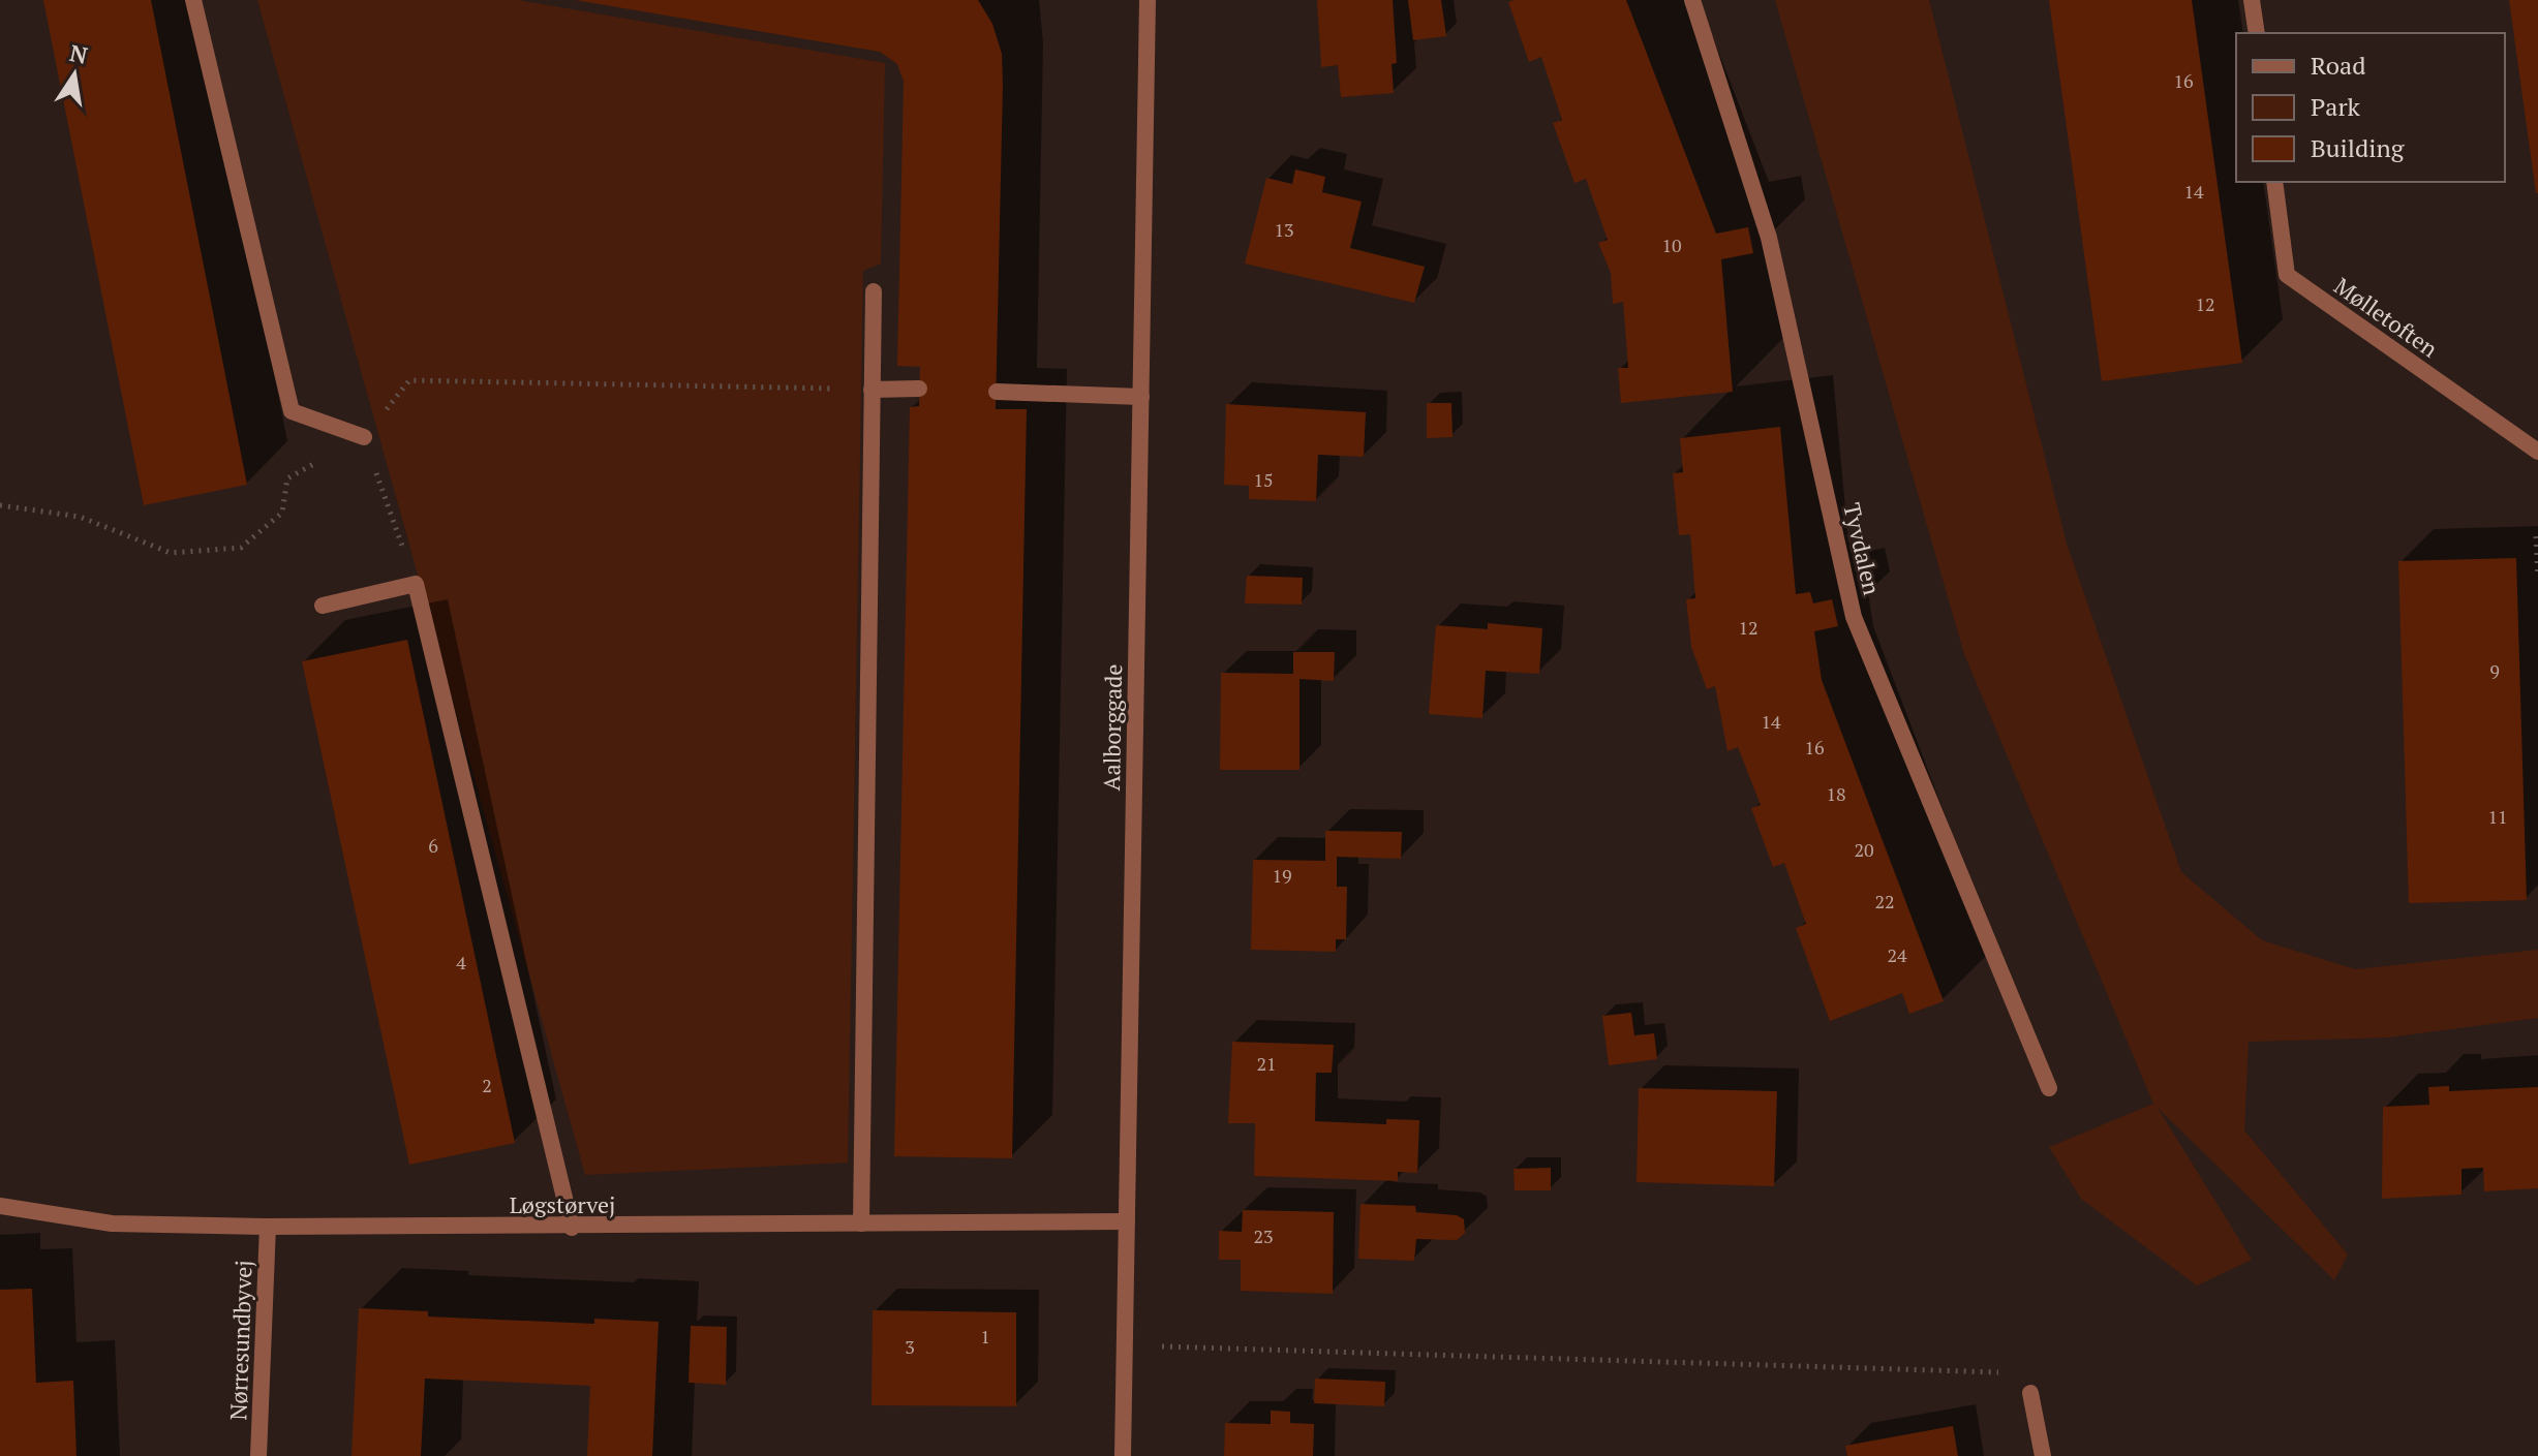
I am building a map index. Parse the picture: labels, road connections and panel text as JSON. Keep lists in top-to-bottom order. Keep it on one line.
{"streets":{"street":["Mølletoften","Tyvdalen","Aalborggade","Løgstørvej","Nørresundbyvej"]},"crossings":[["Aalborggade","Løgstørvej"],["Løgstørvej","Nørresundbyvej"]],"house_numbers":["16","14","13","10","12","15","12","9","14","16","18","11","6","20","19","22","24","4","21","2","23","1","3"],"legend":["Road","Park","Building"],"north":"top"}
